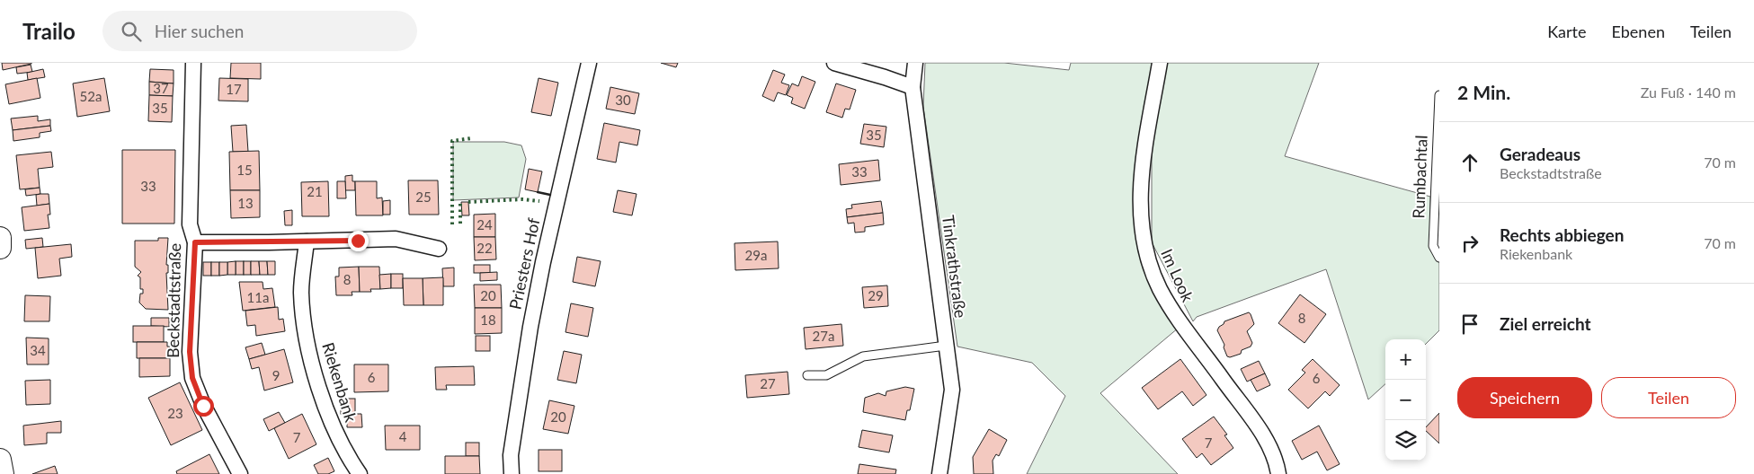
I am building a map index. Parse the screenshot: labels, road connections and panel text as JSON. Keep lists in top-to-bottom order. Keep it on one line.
{"streets":{"street":["Priesters Hof","Tinkrathstraße","Im Look","Beckstadtstraße","Riekenbank"],"lane":["Rumbachtal"]},"house_numbers":["37","17","52a","30","35","35","15","33","33","21","25","13","24","22","29a","8","20","29","11a","8","18","27a","34","9","6","6","27","23","20","4","7","7"],"page":{"header":"Trailo","search":"Hier suchen","nav":["Karte","Ebenen","Teilen"],"heading":["2 Min.","Zu Fuß · 140 m"],"list":[["Geradeaus","Beckstadtstraße","70 m"],["Rechts abbiegen","Riekenbank","70 m"],"Ziel erreicht"],"map_buttons":["+","−"],"buttons":["Speichern","Teilen"]}}
